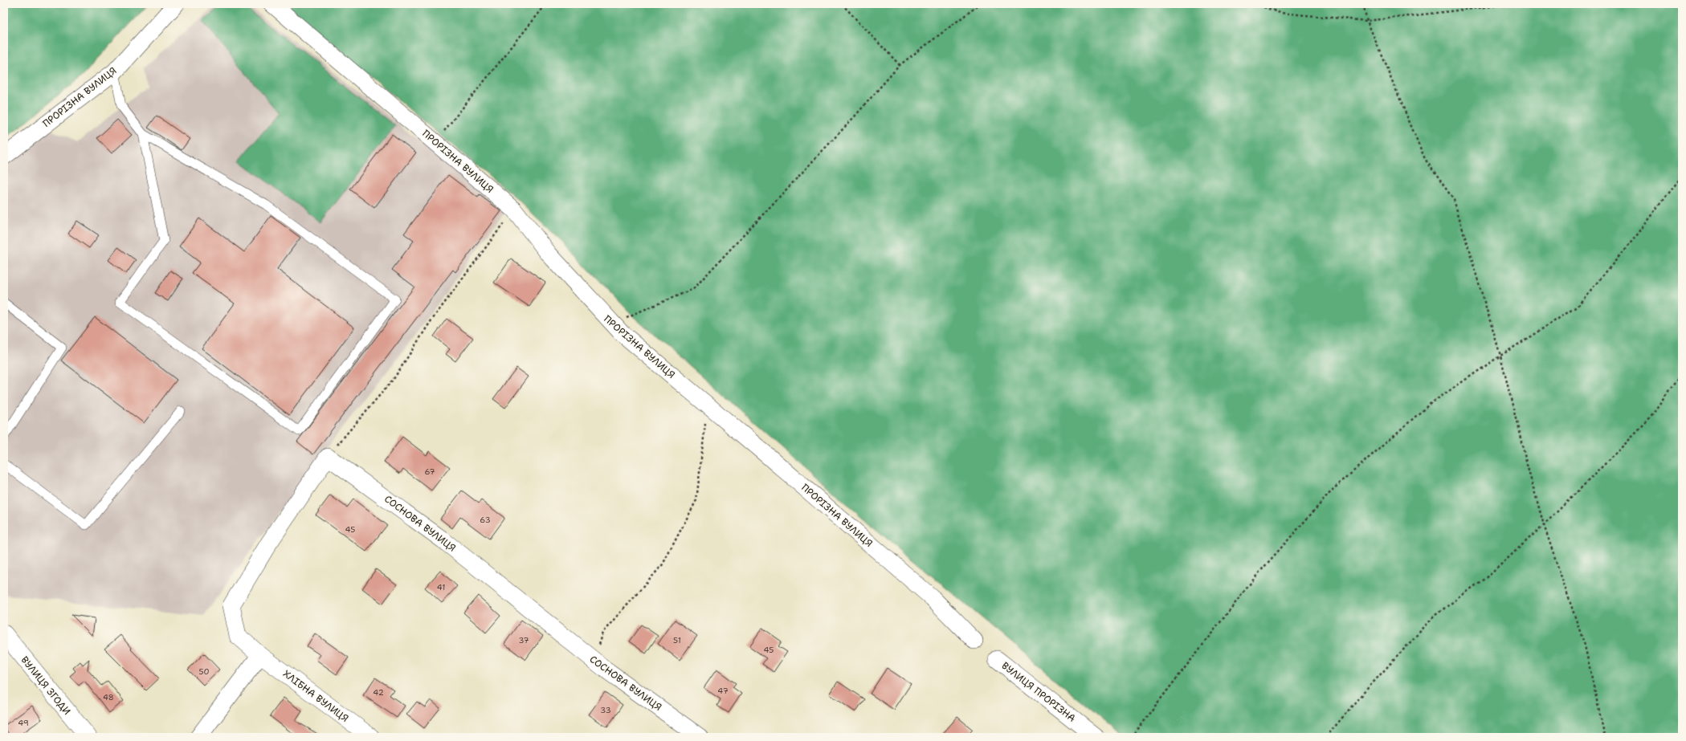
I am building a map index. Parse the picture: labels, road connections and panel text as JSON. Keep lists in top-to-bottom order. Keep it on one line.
{"streets":{"street":["ПРОРІЗНА ВУЛИЦЯ","СОСНОВА ВУЛИЦЯ","ВУЛИЦЯ ЗГОДИ","ВУЛИЦЯ ПРОРІЗНА","ХЛІБНА ВУЛИЦЯ"]},"house_numbers":["67","63","45","41","37","51","45","50","47","42","48","33","49"]}
